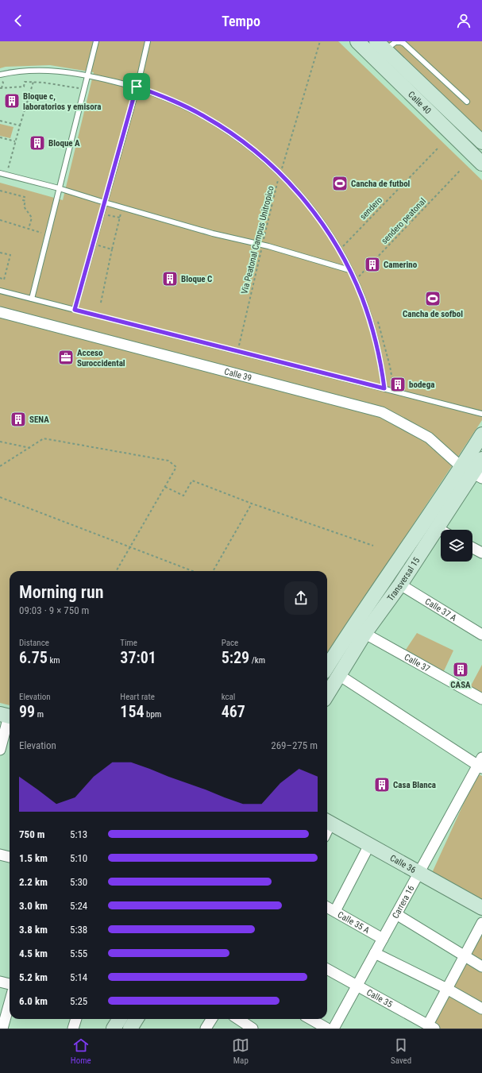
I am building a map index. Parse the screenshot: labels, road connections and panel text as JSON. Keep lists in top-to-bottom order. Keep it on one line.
{"streets":{"street":["Calle 40","Calle 39","Transversal 15","Calle 37 A","Calle 37","Calle 36","Carrera 16","Calle 35 A","Calle 35"],"path":["sendero","sendero peatonal","Via Peatonal Campus Unitropico"]},"crossings":[["Calle 39","Transversal 15"],["Transversal 15","Calle 37 A"],["Transversal 15","Calle 37"],["Calle 36","Carrera 16"],["Carrera 16","Calle 35 A"],["Carrera 16","Calle 35"]],"places":{"building":["Bloque c, laboratorios y emisora","Bloque A","Camerino","Bloque C","bodega","SENA","CASA","Casa Blanca"],"sports":["Cancha de futbol","Cancha de sofbol"],"office":["Acceso Suroccidental"]},"page":{"header":"Tempo","heading":["Morning run","09:03 · 9 × 750 m"],"stats":[["Distance","6.75 km"],["Time","37:01"],["Pace","5:29 /km"],["Elevation","99 m"],["Heart rate","154 bpm"],["kcal","467"]],"chart":["Elevation","269–275 m"],"list":[{"name":"750 m","note":"5:13"},{"name":"1.5 km","note":"5:10"},{"name":"2.2 km","note":"5:30"},{"name":"3.0 km","note":"5:24"},{"name":"3.8 km","note":"5:38"},{"name":"4.5 km","note":"5:55"},{"name":"5.2 km","note":"5:14"},{"name":"6.0 km","note":"5:25"}],"tabs":["Home","Map","Saved"]}}
